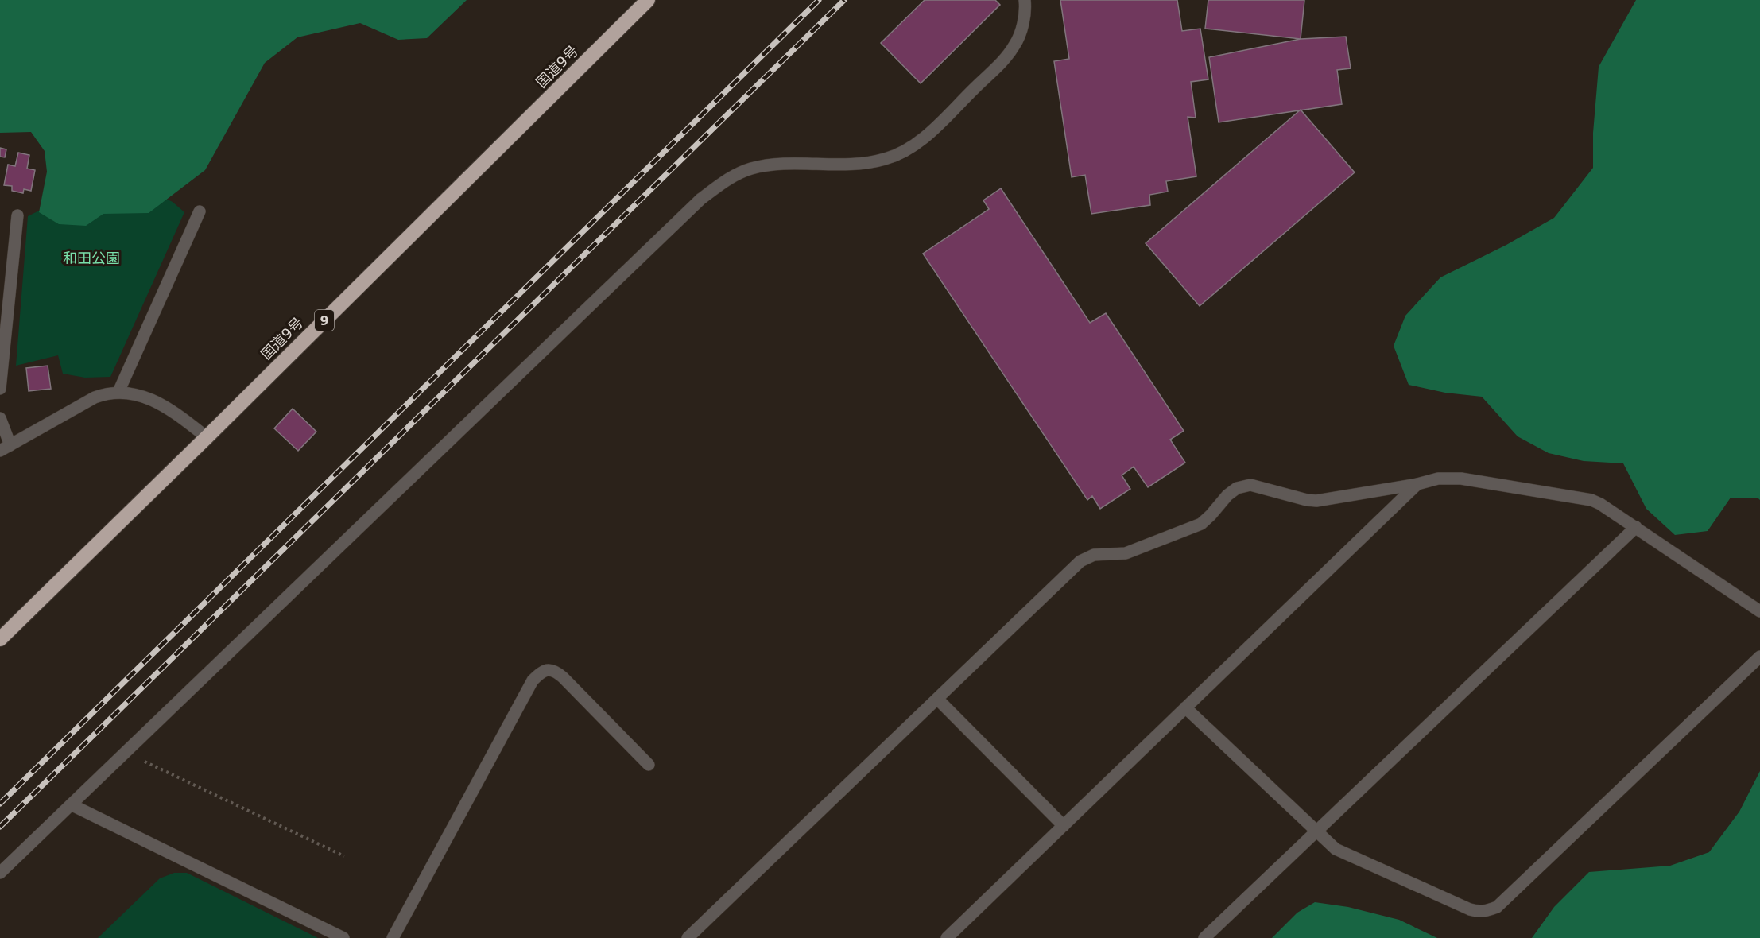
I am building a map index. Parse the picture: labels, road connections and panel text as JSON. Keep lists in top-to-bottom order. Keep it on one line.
{"streets":{"highway":["国道9号","9"]},"parks":["和田公園"]}
